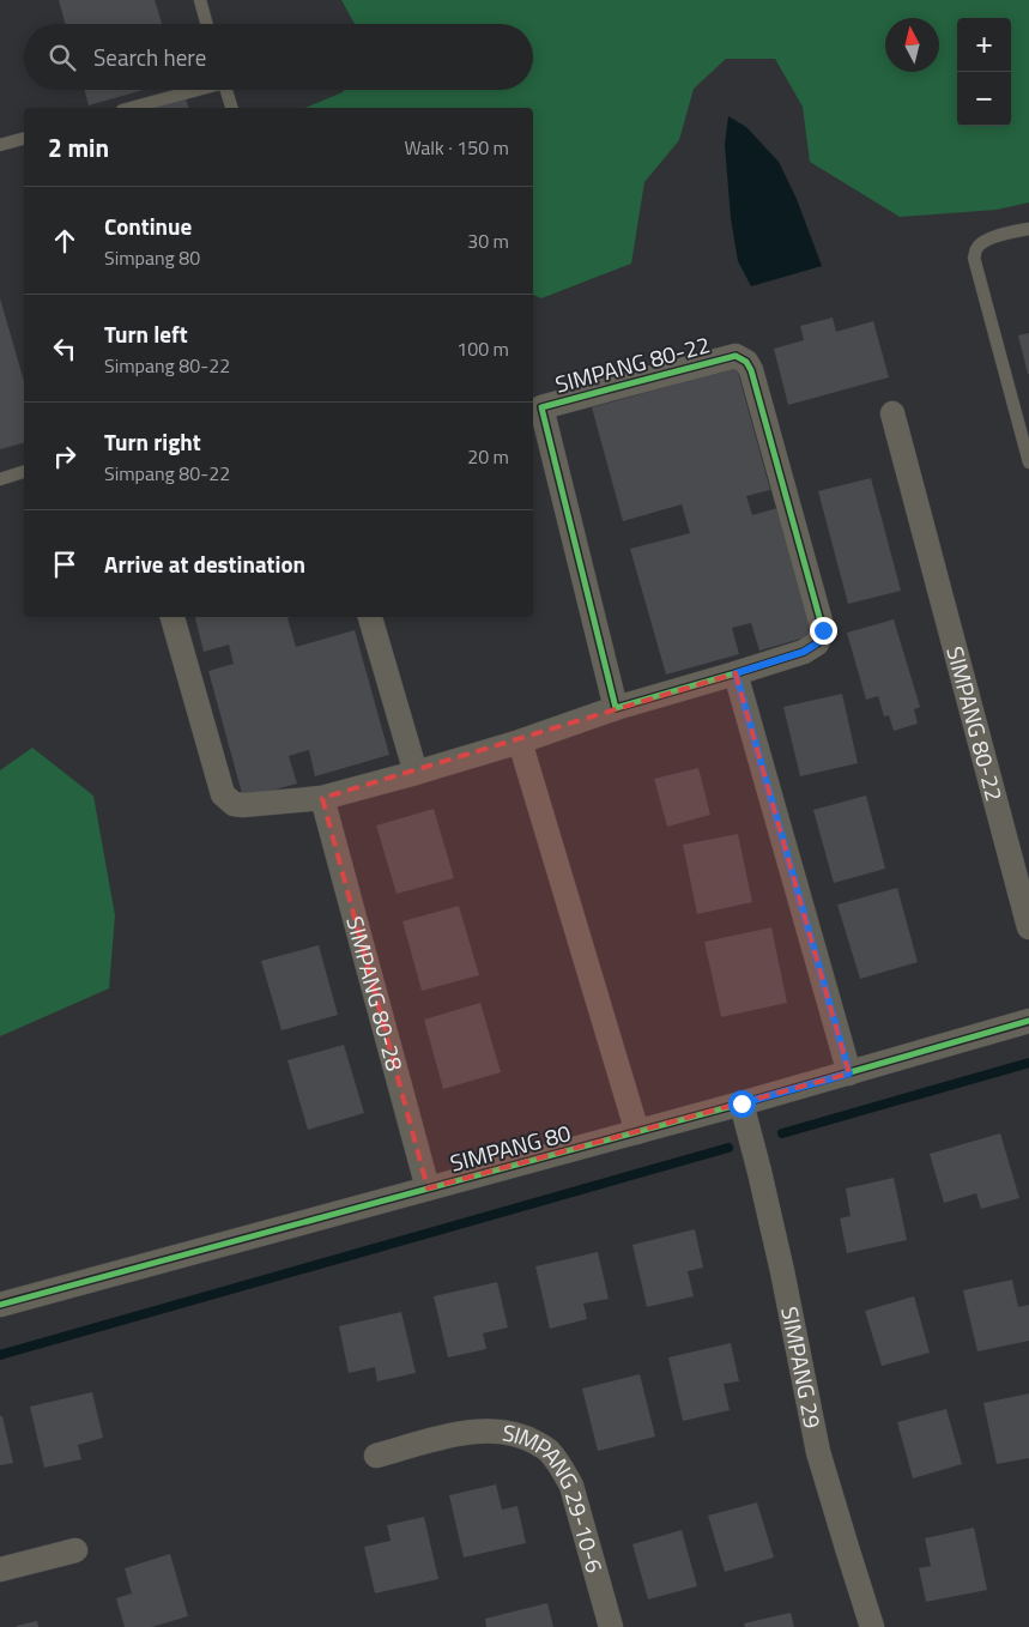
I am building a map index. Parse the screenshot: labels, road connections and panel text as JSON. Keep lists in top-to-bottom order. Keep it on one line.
{"streets":{"street":["SIMPANG 80-22","SIMPANG 80-28","SIMPANG 80","SIMPANG 29","SIMPANG 29-10-6"]},"crossings":[["SIMPANG 80-28","SIMPANG 80"],["SIMPANG 80","SIMPANG 29"]],"north":"top","page":{"map_buttons":["+","−"],"search":"Search here","heading":["2 min","Walk · 150 m"],"list":[["Continue","Simpang 80","30 m"],["Turn left","Simpang 80-22","100 m"],["Turn right","Simpang 80-22","20 m"],"Arrive at destination"]}}
